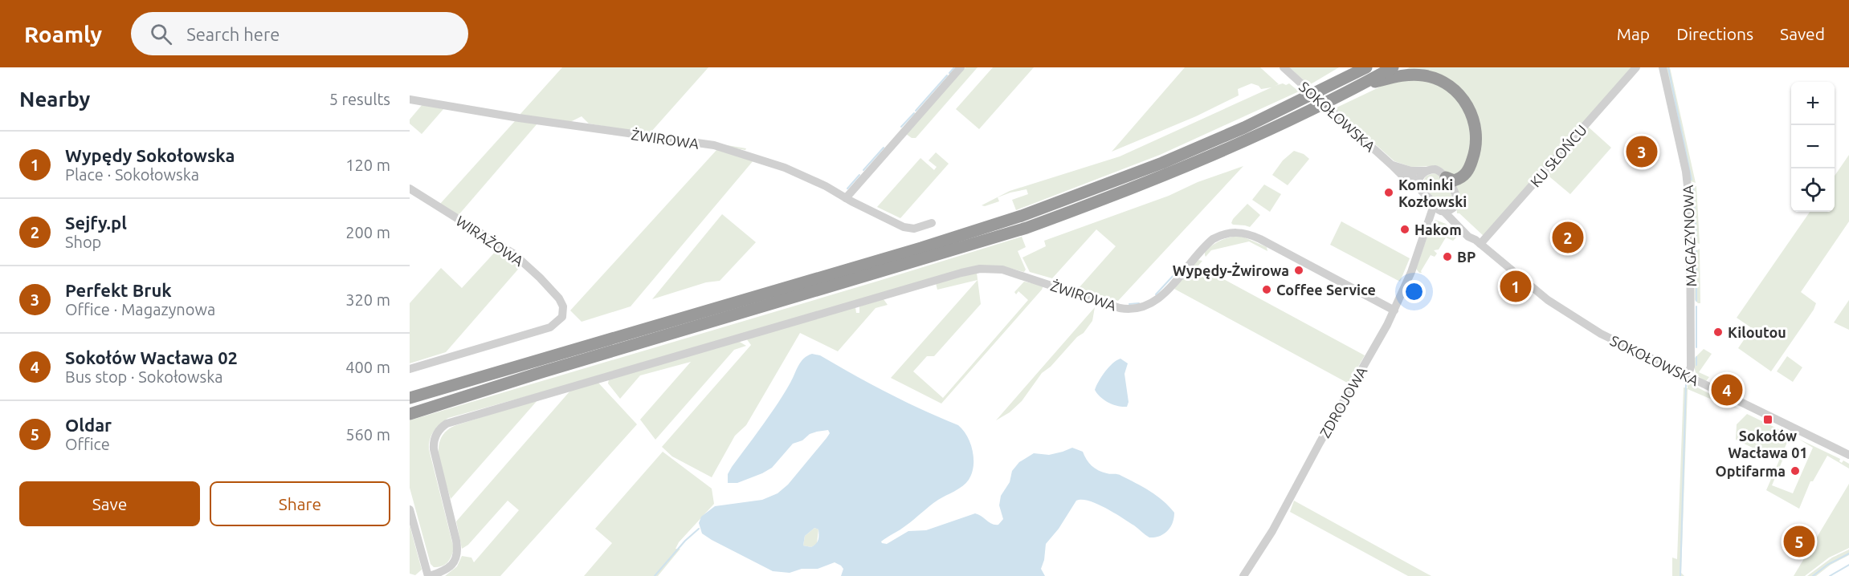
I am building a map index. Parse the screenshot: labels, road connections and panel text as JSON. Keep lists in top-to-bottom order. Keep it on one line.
{"streets":{"street":["SOKOŁOWSKA","ŻWIROWA","KU SŁOŃCU","MAGAZYNOWA","WIRAŻOWA","ZDROJOWA"]},"crossings":[["SOKOŁOWSKA","KU SŁOŃCU"],["SOKOŁOWSKA","MAGAZYNOWA"],["SOKOŁOWSKA","ZDROJOWA"],["ŻWIROWA","ZDROJOWA"]],"places":{"other":["Kominki Kozłowski","Hakom","BP","Wypędy-Żwirowa","Coffee Service","Kiloutou","Optifarma"],"transit":["Sokołów Wacława 01"]},"page":{"header":"Roamly","search":"Search here","nav":["Map","Directions","Saved"],"heading":["Nearby","5 results"],"map_buttons":["+","−"],"list":[{"mark":"1","name":"Wypędy Sokołowska","note":"Place · Sokołowska","value":"120 m"},{"mark":"2","name":"Sejfy.pl","note":"Shop","value":"200 m"},{"mark":"3","name":"Perfekt Bruk","note":"Office · Magazynowa","value":"320 m"},{"mark":"4","name":"Sokołów Wacława 02","note":"Bus stop · Sokołowska","value":"400 m"},{"mark":"5","name":"Oldar","note":"Office","value":"560 m"}],"pins":["3","2","1","4","5"],"buttons":["Save","Share"]}}
